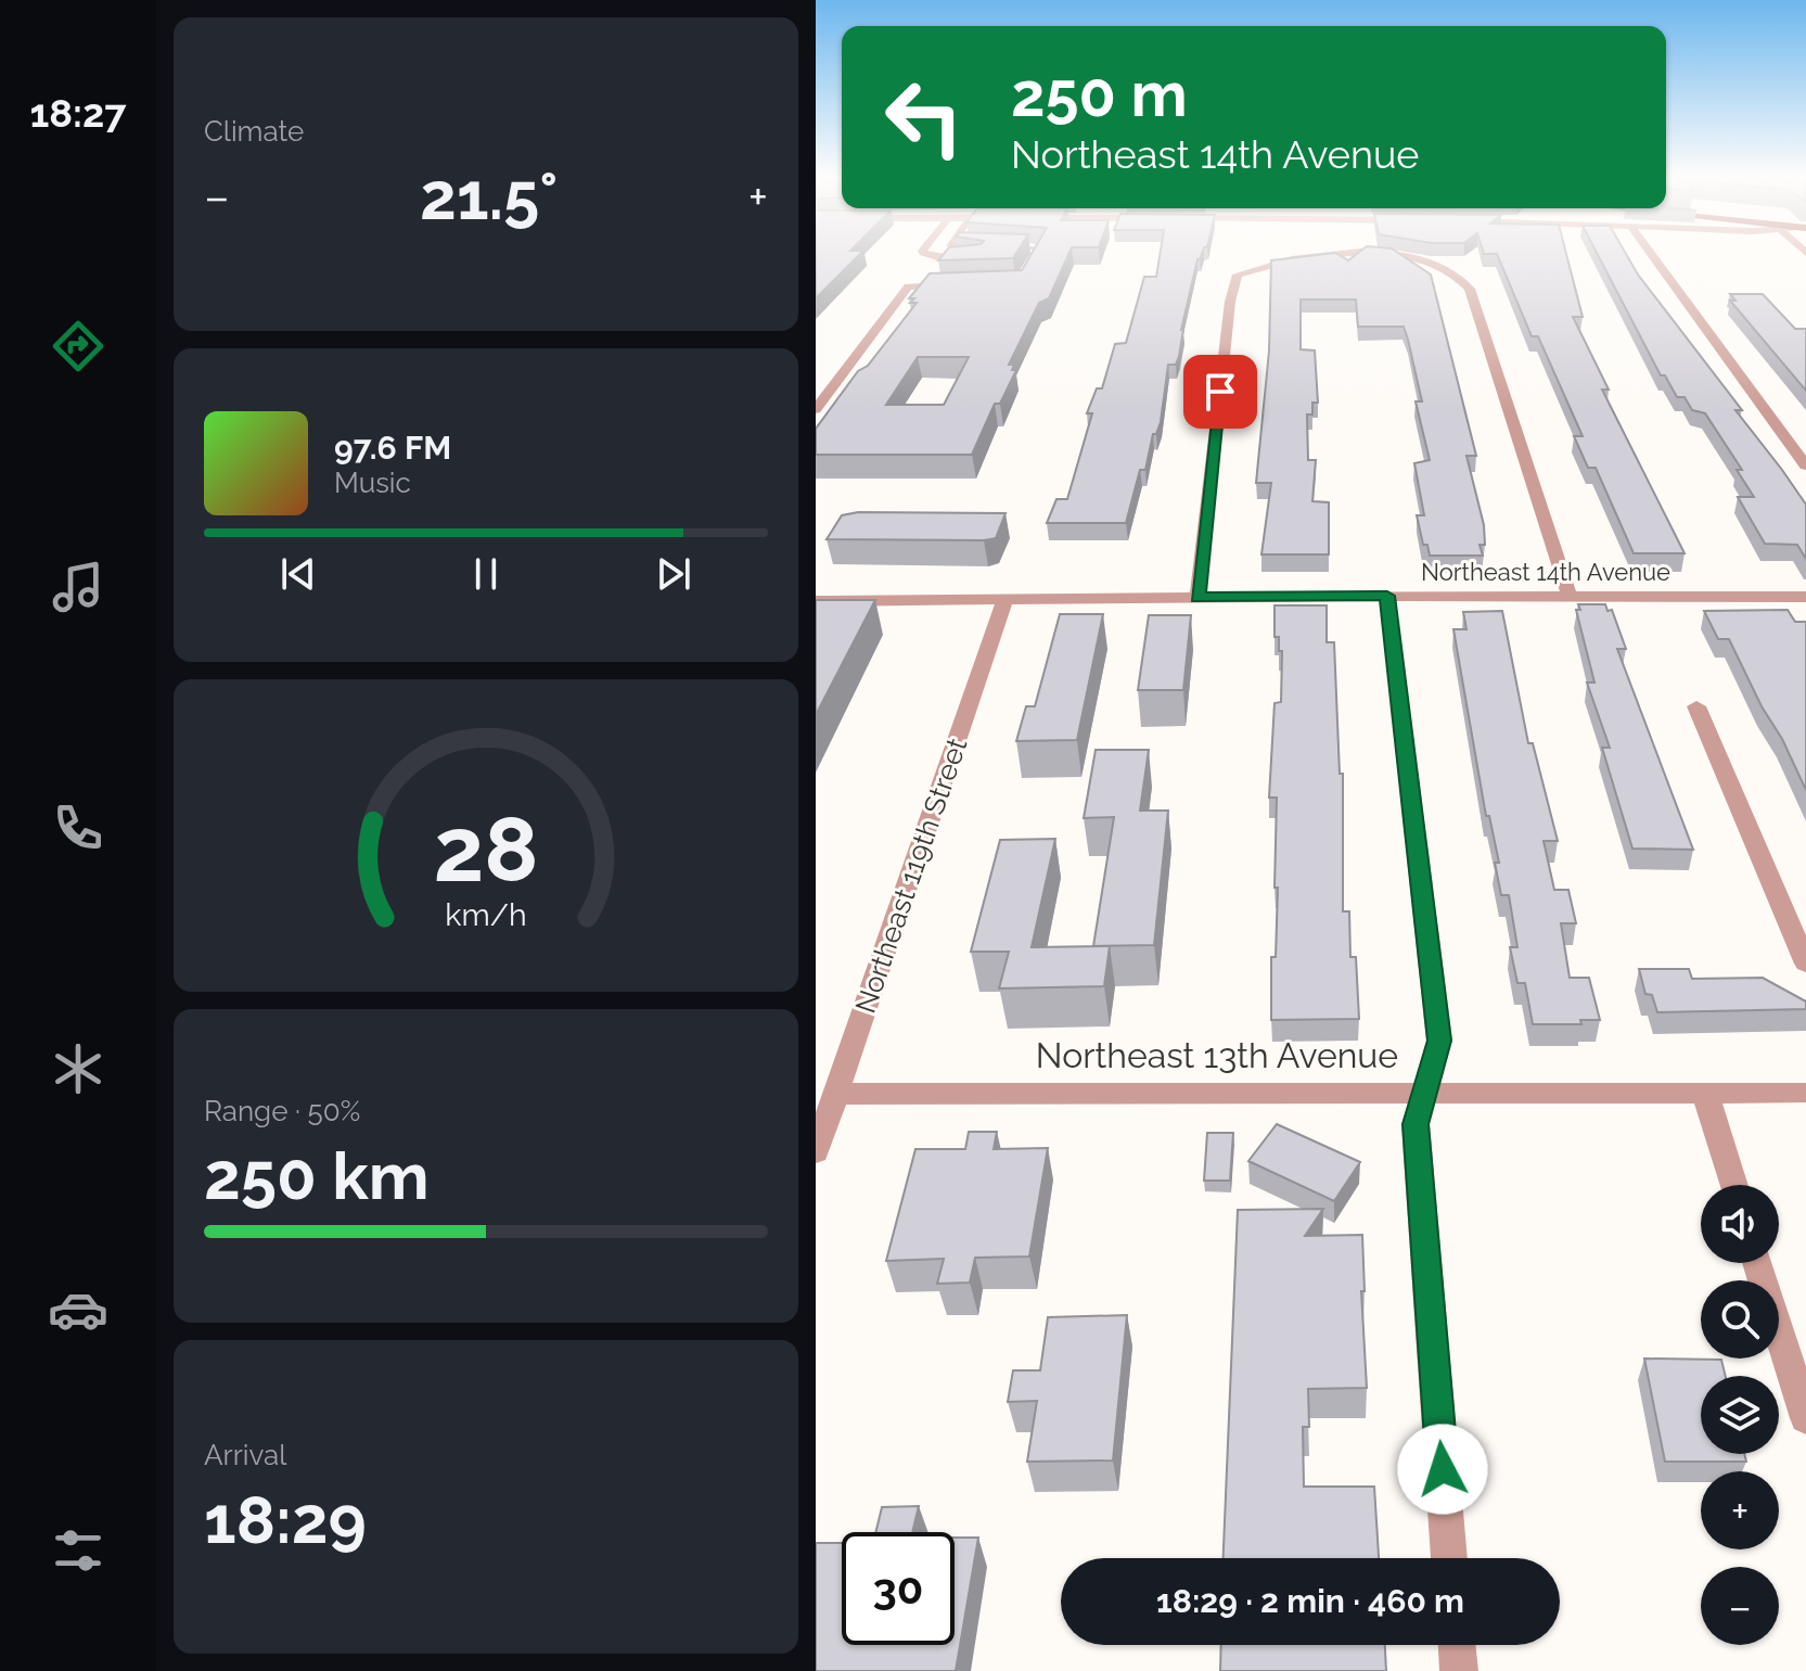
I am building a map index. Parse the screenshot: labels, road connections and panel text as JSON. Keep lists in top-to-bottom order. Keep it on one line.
{"streets":{"street":["Northeast 14th Avenue","Northeast 119th Street","Northeast 13th Avenue"]},"crossings":[["Northeast 14th Avenue","Northeast 119th Street"],["Northeast 119th Street","Northeast 13th Avenue"]],"page":{"tabs":"18:27","tile":["Climate",["Range · 50%","250 km"],["Arrival","18:29"]],"turn":["250 m","Northeast 14th Avenue"],"heat":["−","21.5°","+"],"song":["97.6 FM","Music"],"map_buttons":["+","−"],"limit":"30","trip":"18:29 · 2 min · 460 m","gauge":["28","km/h"]}}
